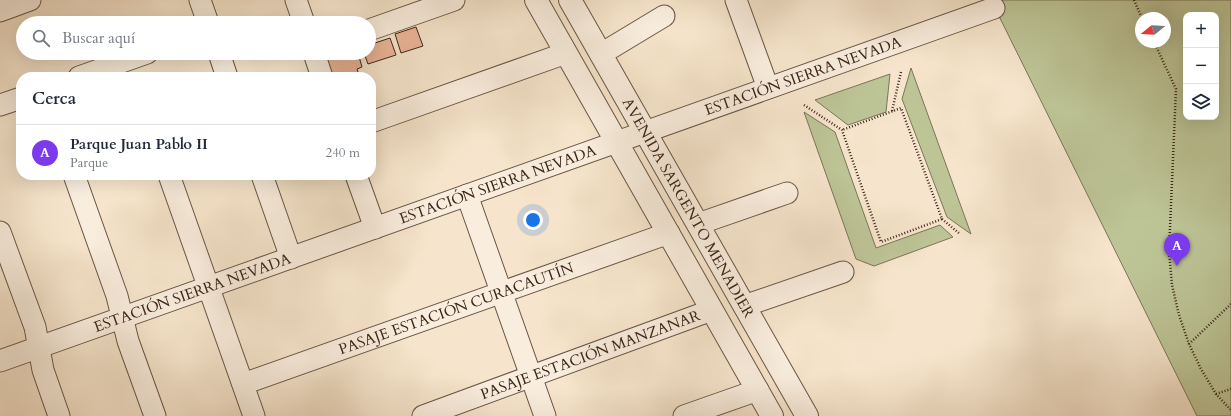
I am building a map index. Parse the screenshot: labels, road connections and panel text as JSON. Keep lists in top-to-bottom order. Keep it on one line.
{"streets":{"street":["ESTACIÓN SIERRA NEVADA","AVENIDA SARGENTO MENADIER","PASAJE ESTACIÓN CURACAUTÍN","PASAJE ESTACIÓN MANZANAR"]},"crossings":[["ESTACIÓN SIERRA NEVADA","AVENIDA SARGENTO MENADIER"],["AVENIDA SARGENTO MENADIER","PASAJE ESTACIÓN CURACAUTÍN"],["AVENIDA SARGENTO MENADIER","PASAJE ESTACIÓN MANZANAR"]],"north":"left","page":{"map_buttons":["+","−"],"search":"Buscar aquí","heading":"Cerca","list":[{"mark":"A","name":"Parque Juan Pablo II","note":"Parque","value":"240 m"}],"pins":"A"}}
